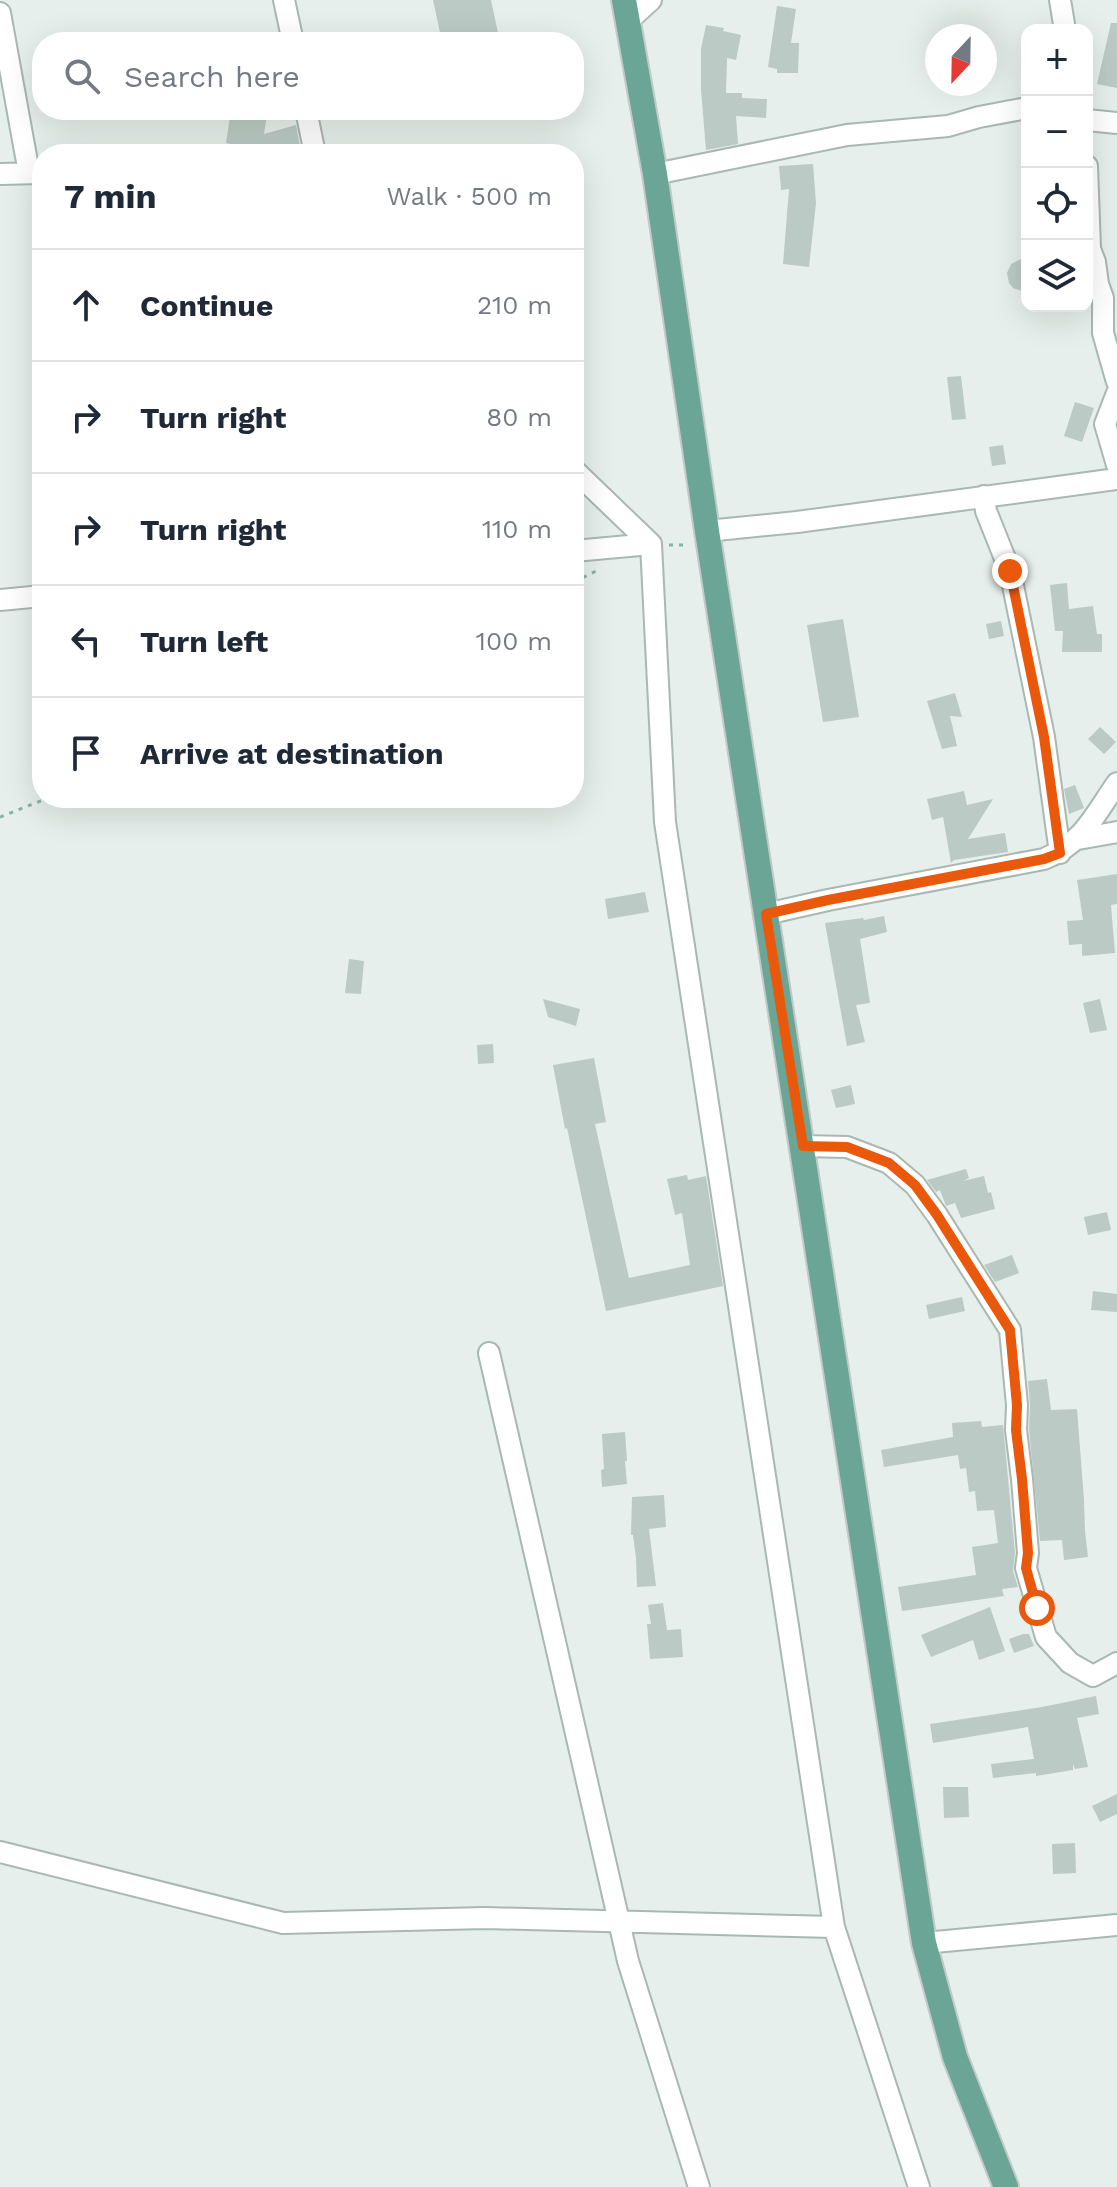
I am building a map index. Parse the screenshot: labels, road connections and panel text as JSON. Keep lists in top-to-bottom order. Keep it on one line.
{"north":"bottom","page":{"map_buttons":["+","−"],"search":"Search here","heading":["7 min","Walk · 500 m"],"list":[["Continue","210 m"],["Turn right","80 m"],["Turn right","110 m"],["Turn left","100 m"],"Arrive at destination"]}}
